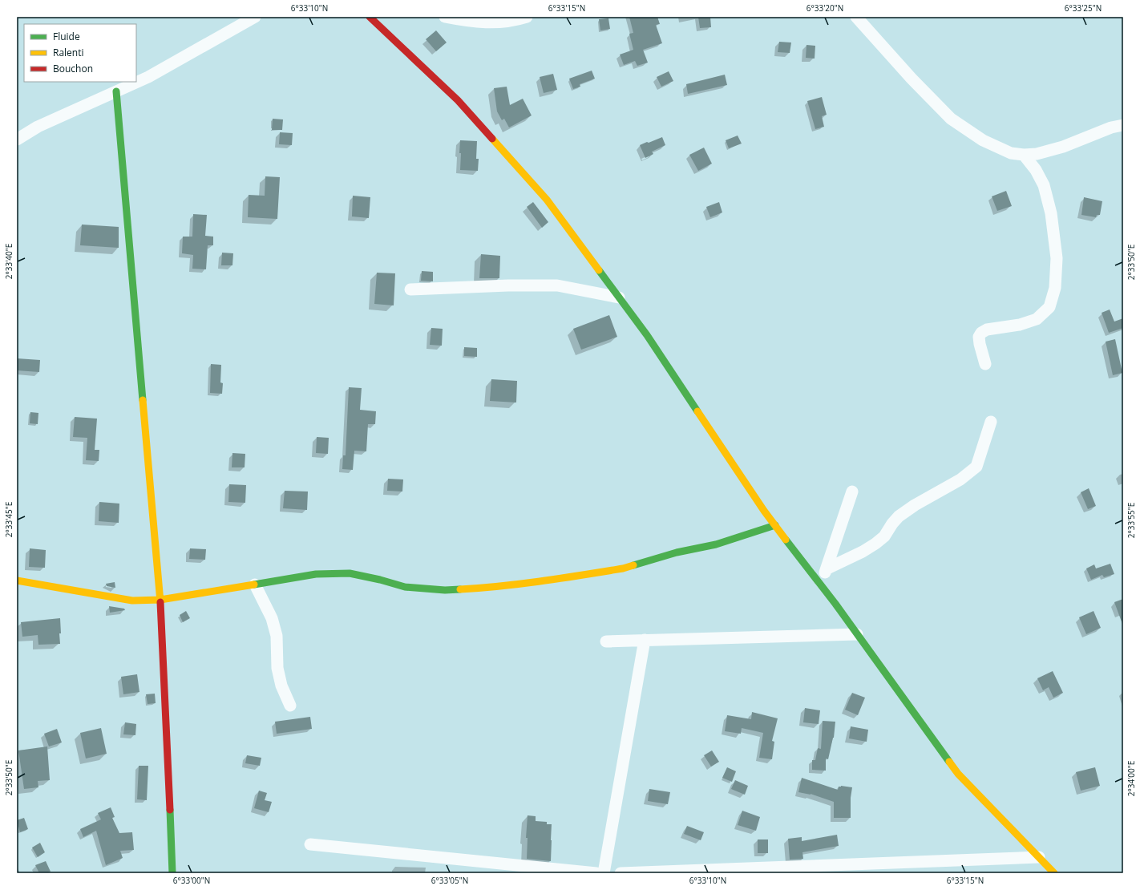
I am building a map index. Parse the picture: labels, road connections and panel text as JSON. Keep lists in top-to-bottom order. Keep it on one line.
{"legend":["Fluide","Ralenti","Bouchon"],"coordinates":["6°33'10\"N","6°33'15\"N","6°33'20\"N","6°33'25\"N","2°33'40\"E","2°33'50\"E","2°33'45\"E","2°33'55\"E","2°34'00\"E","6°33'00\"N","6°33'05\"N"]}
